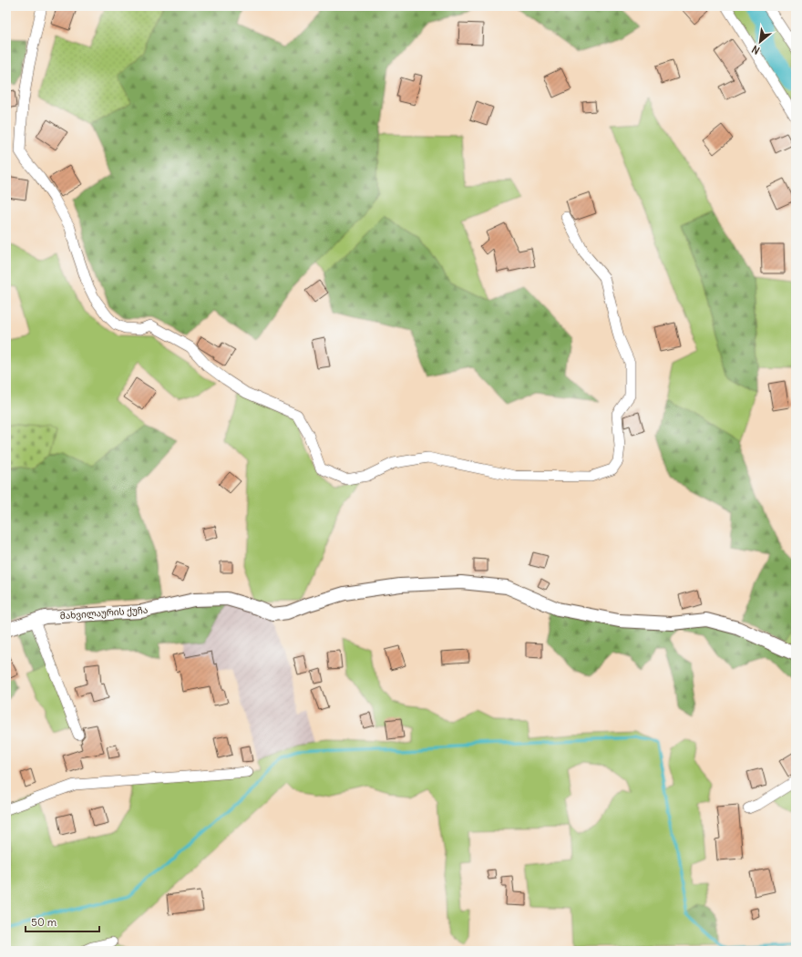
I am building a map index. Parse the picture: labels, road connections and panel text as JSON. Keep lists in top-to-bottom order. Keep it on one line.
{"streets":{"street":["მახვილაურის ქუჩა"]},"scale_bar":"50 m","north":"bottom left"}
